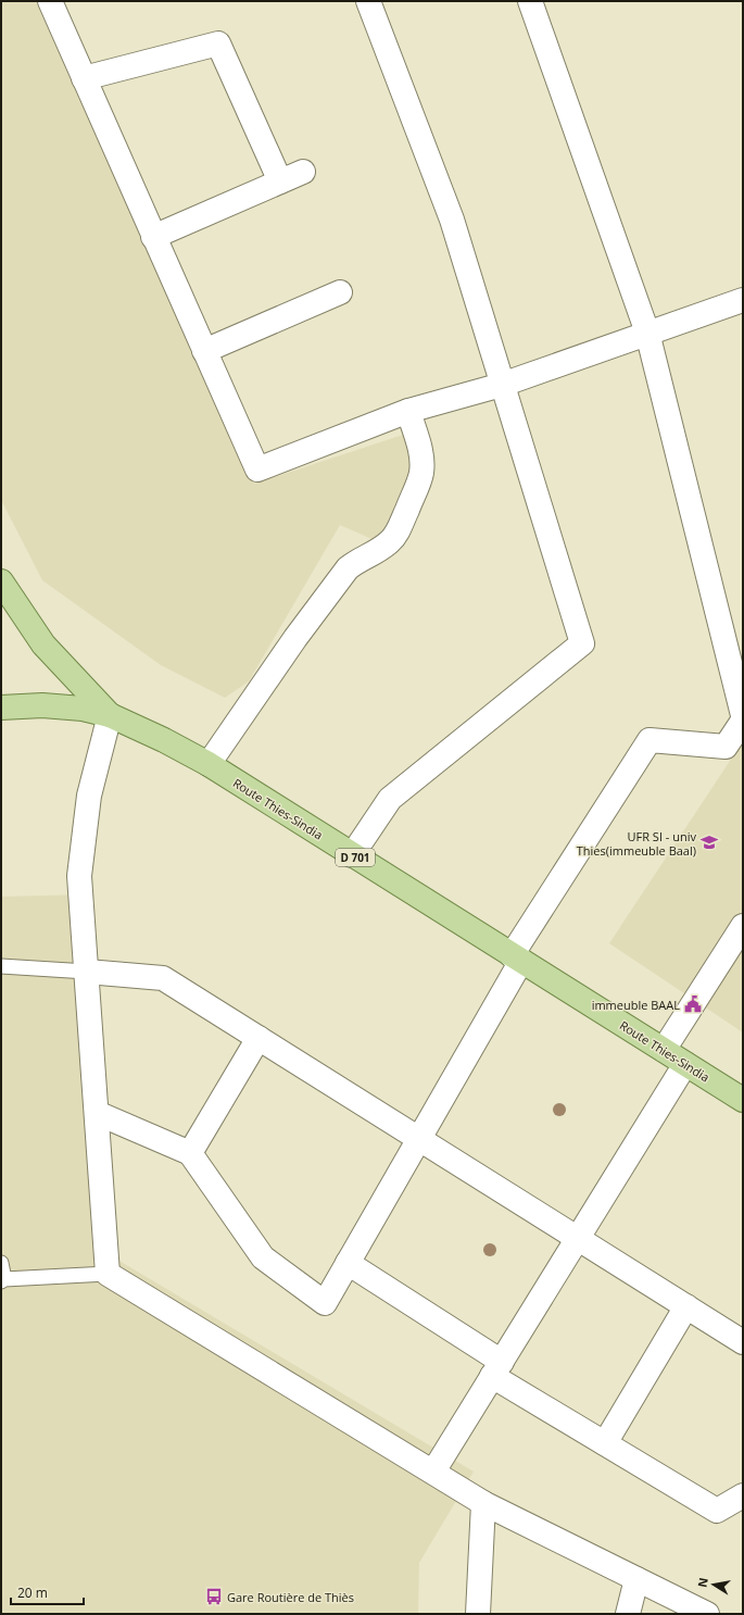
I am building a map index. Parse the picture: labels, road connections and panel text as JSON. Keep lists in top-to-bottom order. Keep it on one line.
{"streets":{"main road":["Route Thies-Sindia","D 701"]},"places":{"school or university":["UFR SI - univ Thies(immeuble Baal)"],"public building":["immeuble BAAL"],"bus stop":["Gare Routière de Thiès"]},"scale_bar":"20 m","north":"left"}
